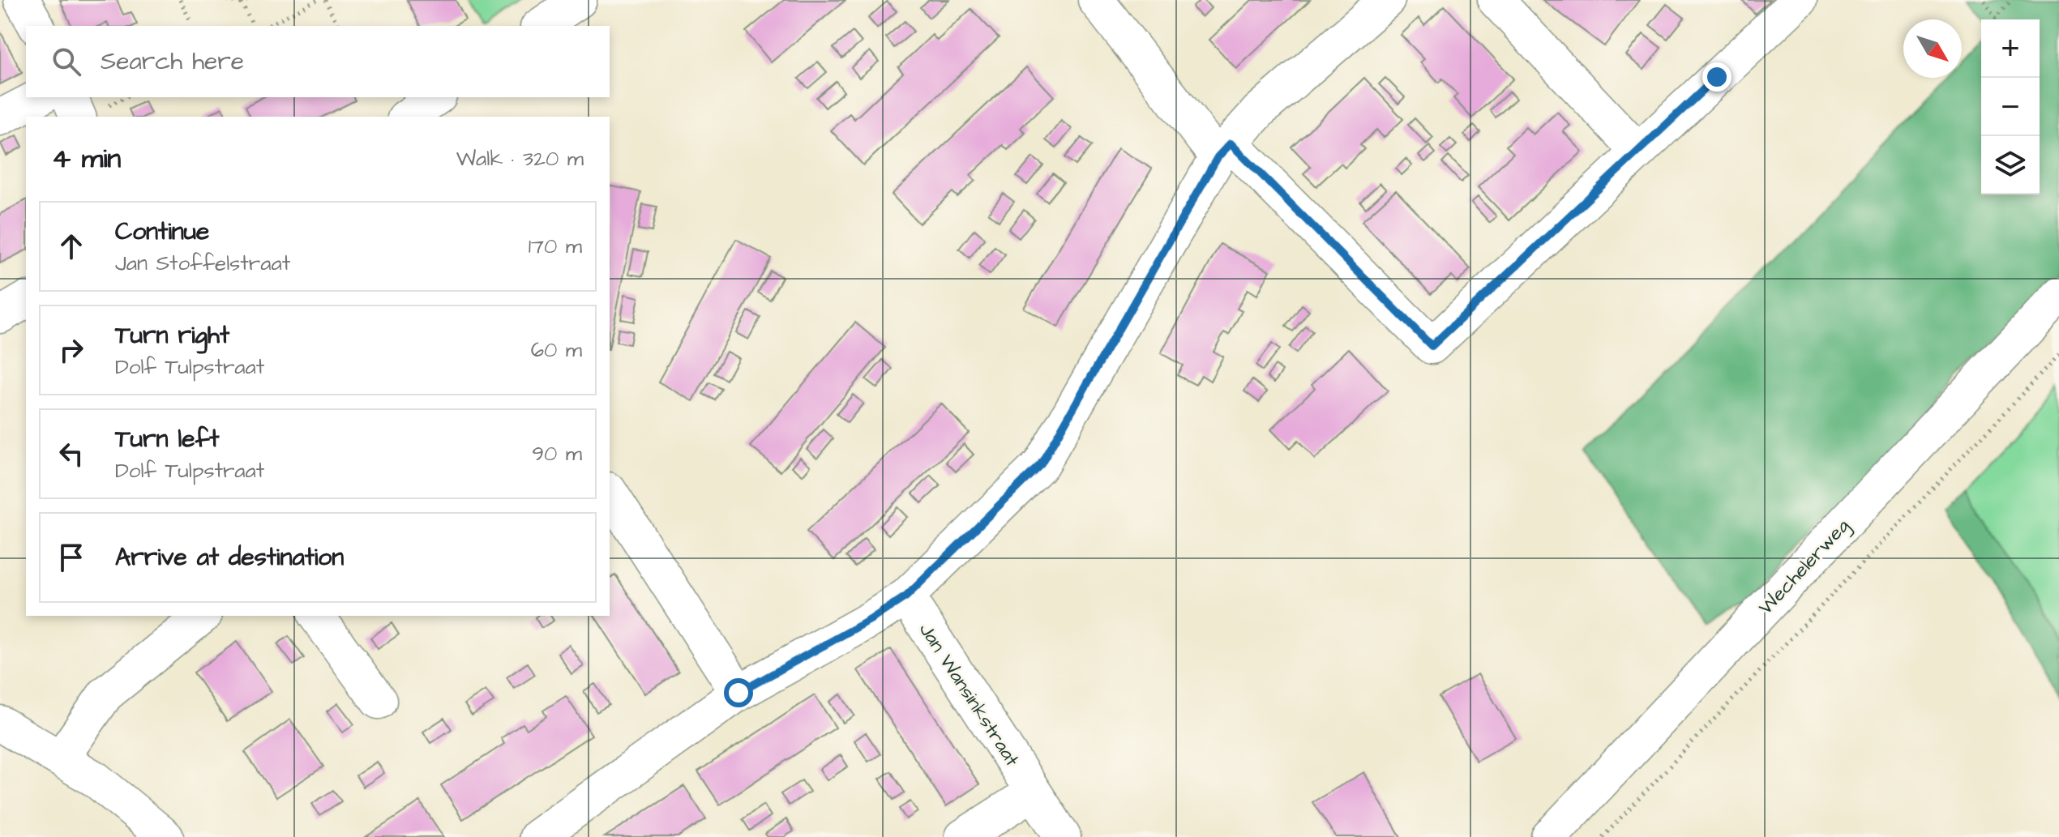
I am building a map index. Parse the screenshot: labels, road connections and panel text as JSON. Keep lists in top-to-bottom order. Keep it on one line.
{"streets":{"street":["Wechelerweg","Jan Wansinkstraat"]},"north":"bottom right","page":{"map_buttons":["+","−"],"search":"Search here","heading":["4 min","Walk · 320 m"],"list":[["Continue","Jan Stoffelstraat","170 m"],["Turn right","Dolf Tulpstraat","60 m"],["Turn left","Dolf Tulpstraat","90 m"],"Arrive at destination"]}}
